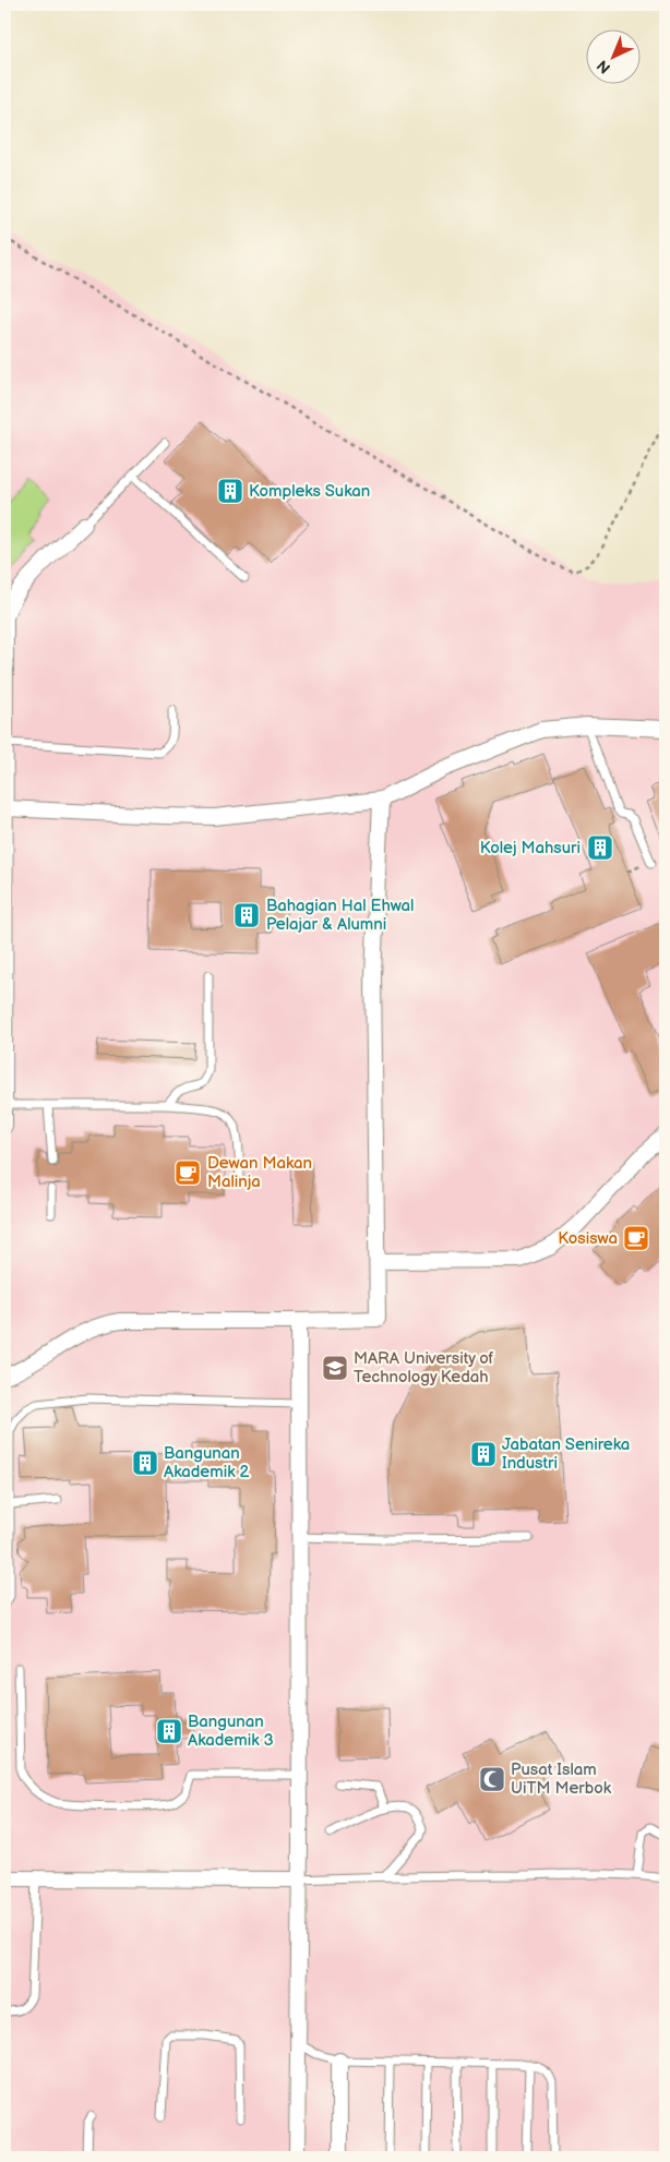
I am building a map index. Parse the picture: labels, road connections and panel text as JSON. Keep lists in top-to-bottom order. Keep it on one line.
{"places":{"building":["Kompleks Sukan","Kolej Mahsuri","Bahagian Hal Ehwal Pelajar & Alumni","Jabatan Senireka Industri","Bangunan Akademik 2","Bangunan Akademik 3"],"cafe":["Dewan Makan Malinja","Kosiswa"],"school or university":["MARA University of Technology Kedah"],"mosque":["Pusat Islam UiTM Merbok"]},"north":"bottom left"}
